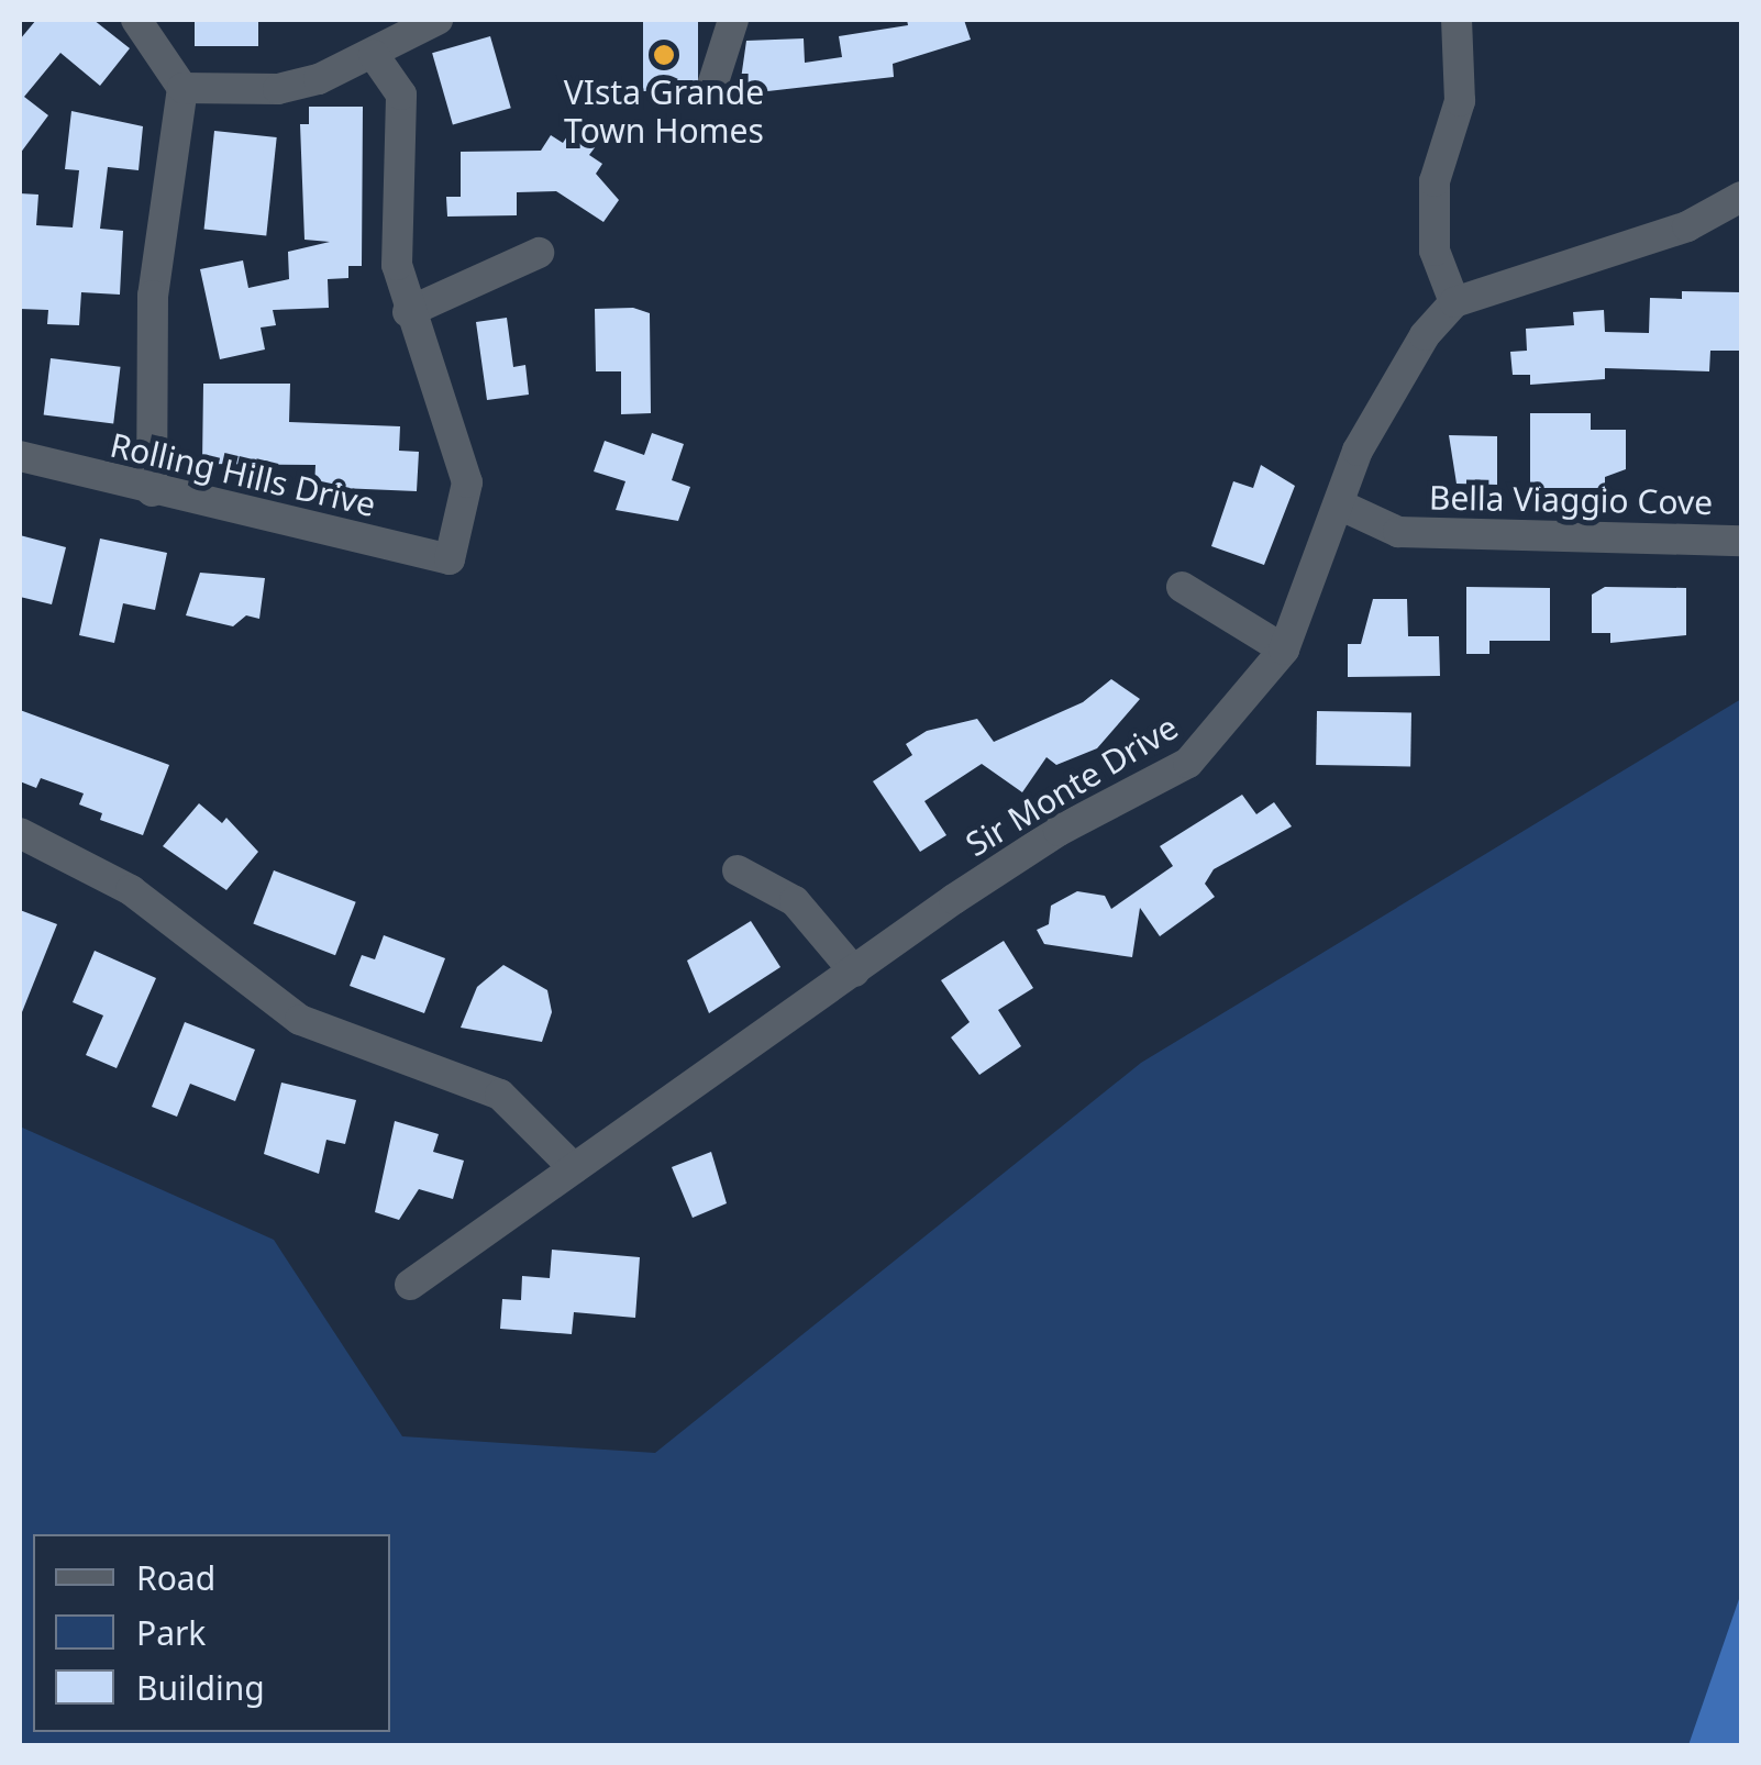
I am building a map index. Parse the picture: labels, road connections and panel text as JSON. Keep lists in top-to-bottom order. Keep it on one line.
{"streets":{"street":["Rolling Hills Drive","Bella Viaggio Cove","Sir Monte Drive"]},"crossings":[["Bella Viaggio Cove","Sir Monte Drive"]],"places":["VIsta Grande Town Homes"],"legend":["Road","Park","Building"]}
